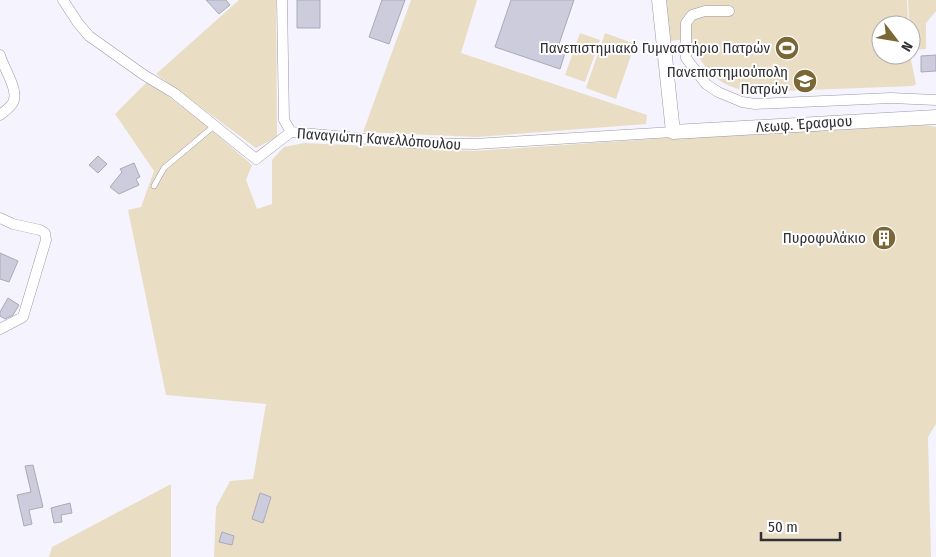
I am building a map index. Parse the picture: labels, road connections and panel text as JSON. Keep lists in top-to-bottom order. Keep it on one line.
{"streets":{"street":["Λεωφ. Έρασμου","Παναγιώτη Κανελλόπουλου"]},"crossings":[["Λεωφ. Έρασμου","Παναγιώτη Κανελλόπουλου"]],"places":{"sports":["Πανεπιστημιακό Γυμναστήριο Πατρών"],"school or university":["Πανεπιστημιούπολη Πατρών"],"building":["Πυροφυλάκιο"]},"scale_bar":"50 m","north":"bottom right"}
